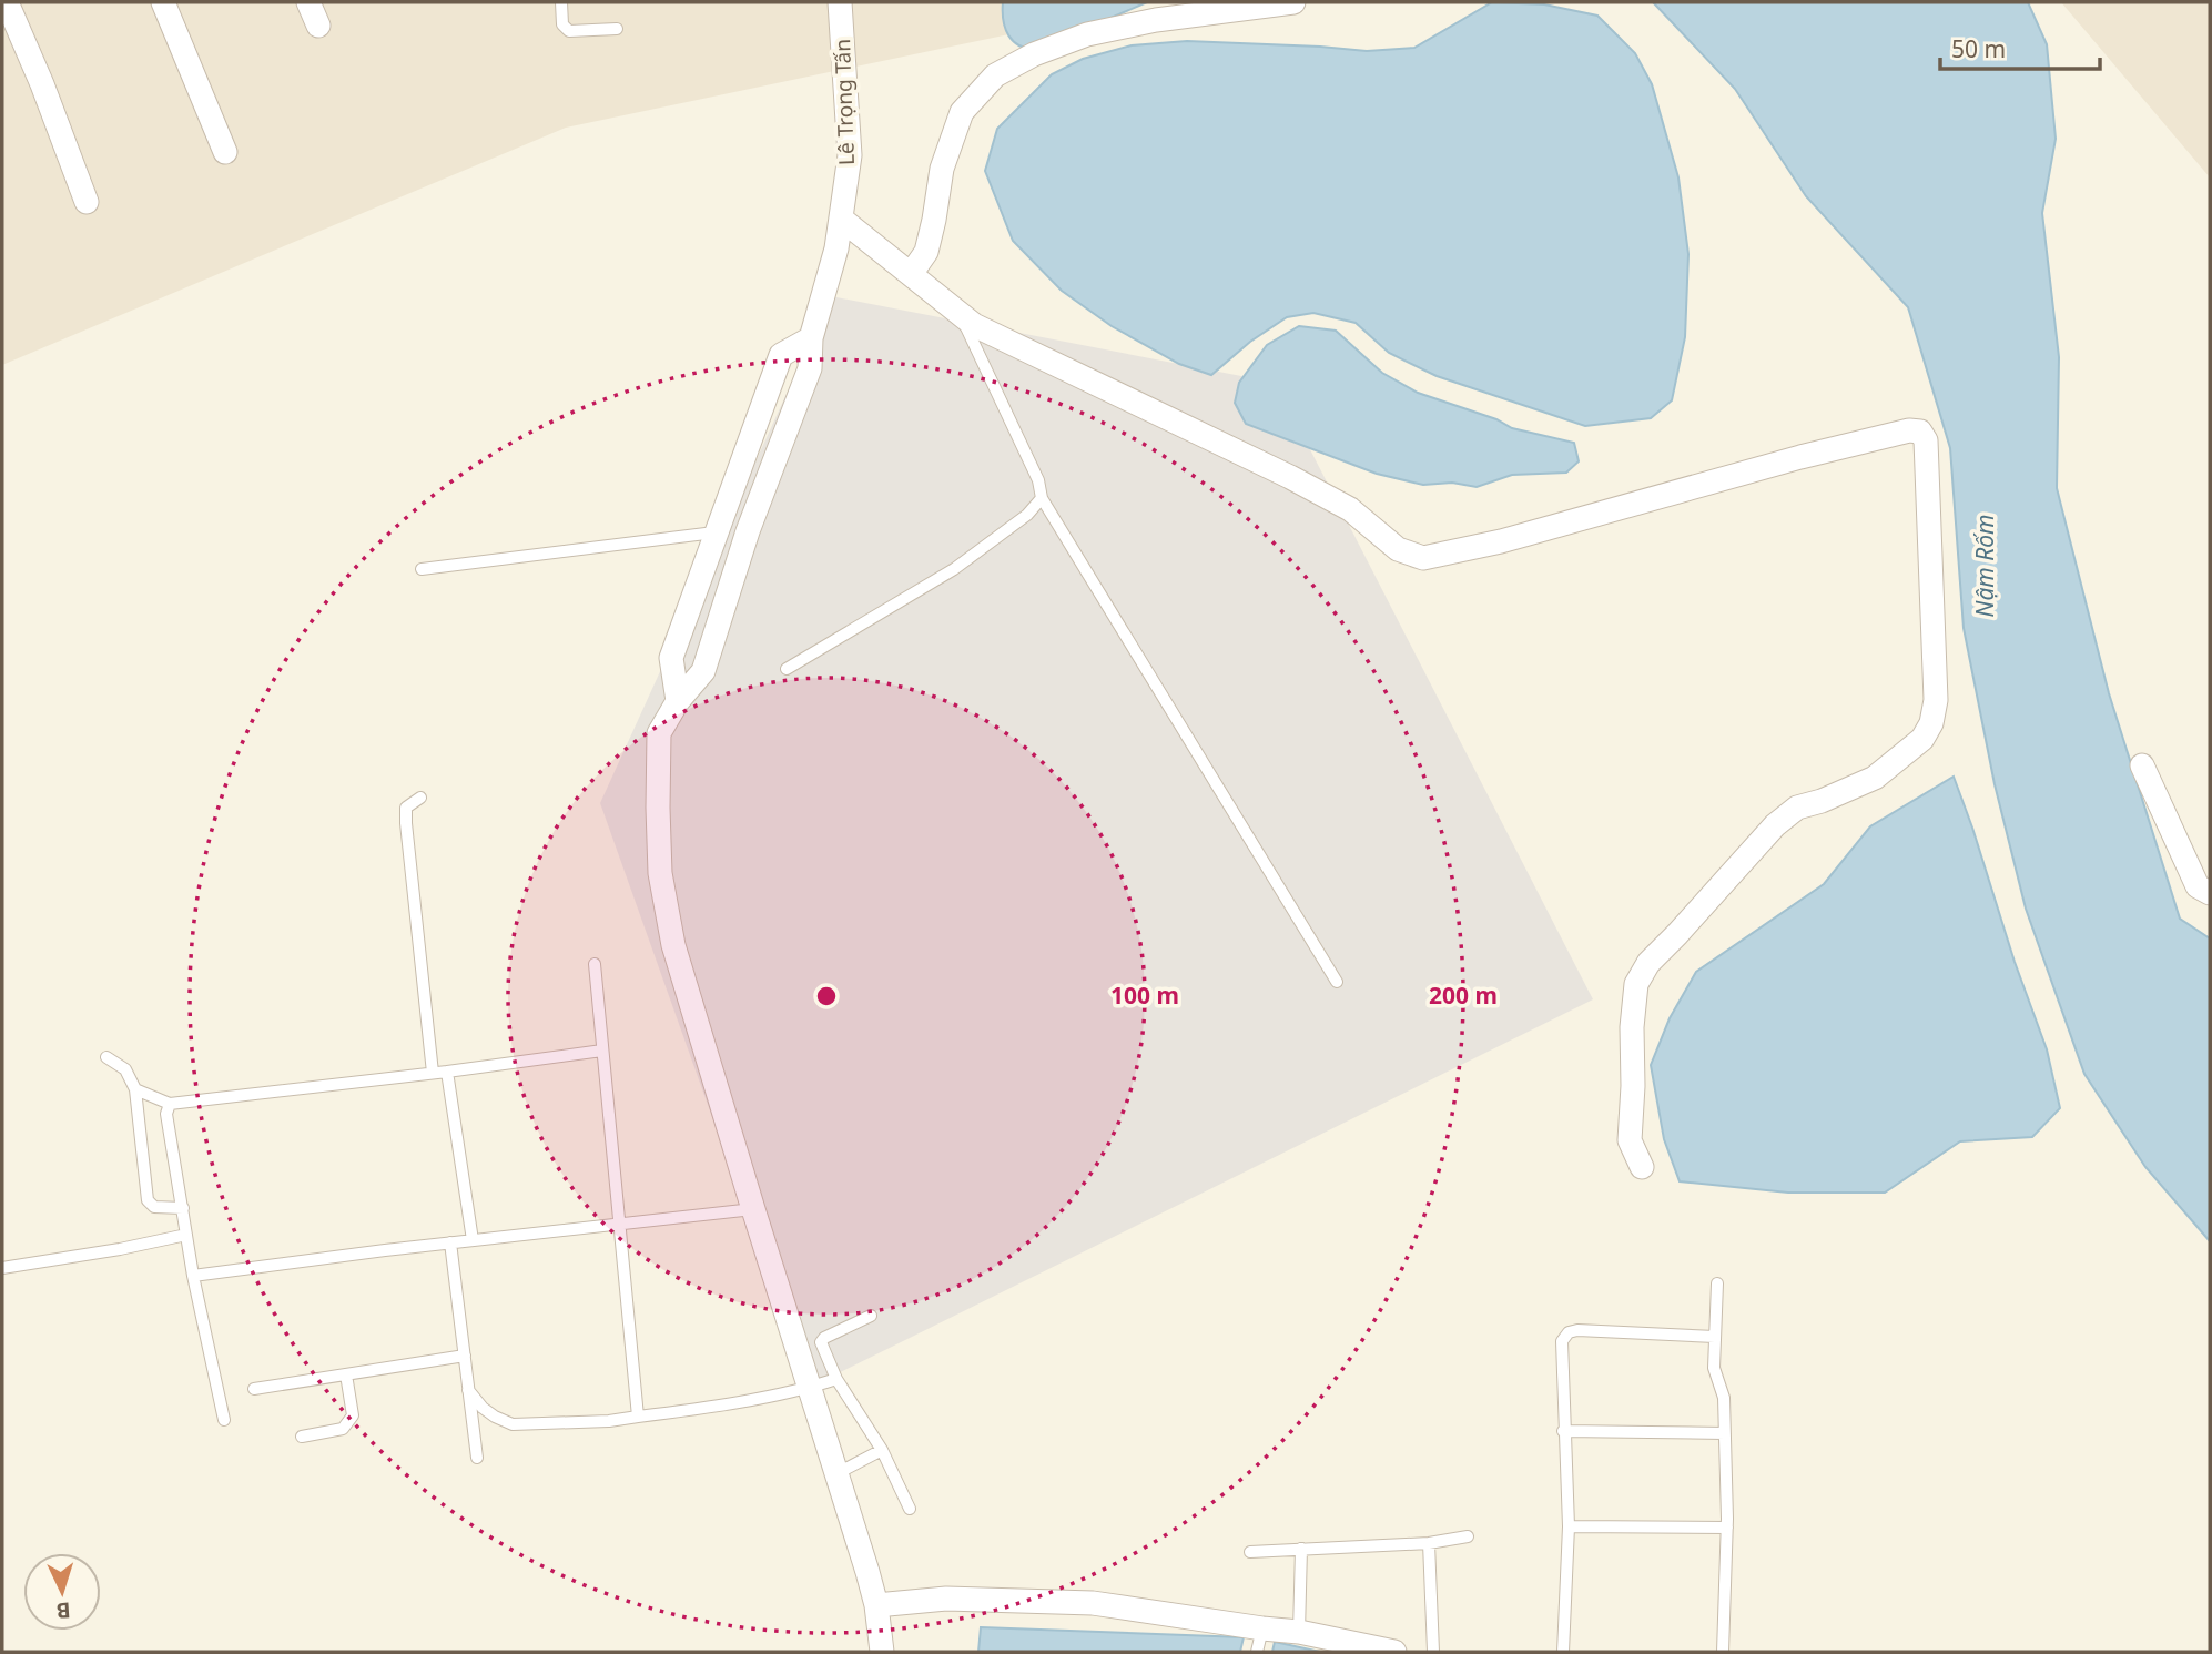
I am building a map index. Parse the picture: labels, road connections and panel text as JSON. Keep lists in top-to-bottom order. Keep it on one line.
{"streets":{"street":["Lê Trọng Tấn"]},"water":["Nậm Rốm"],"scale_bar":"50 m","north":"bottom","rings":["100 m","200 m"]}
